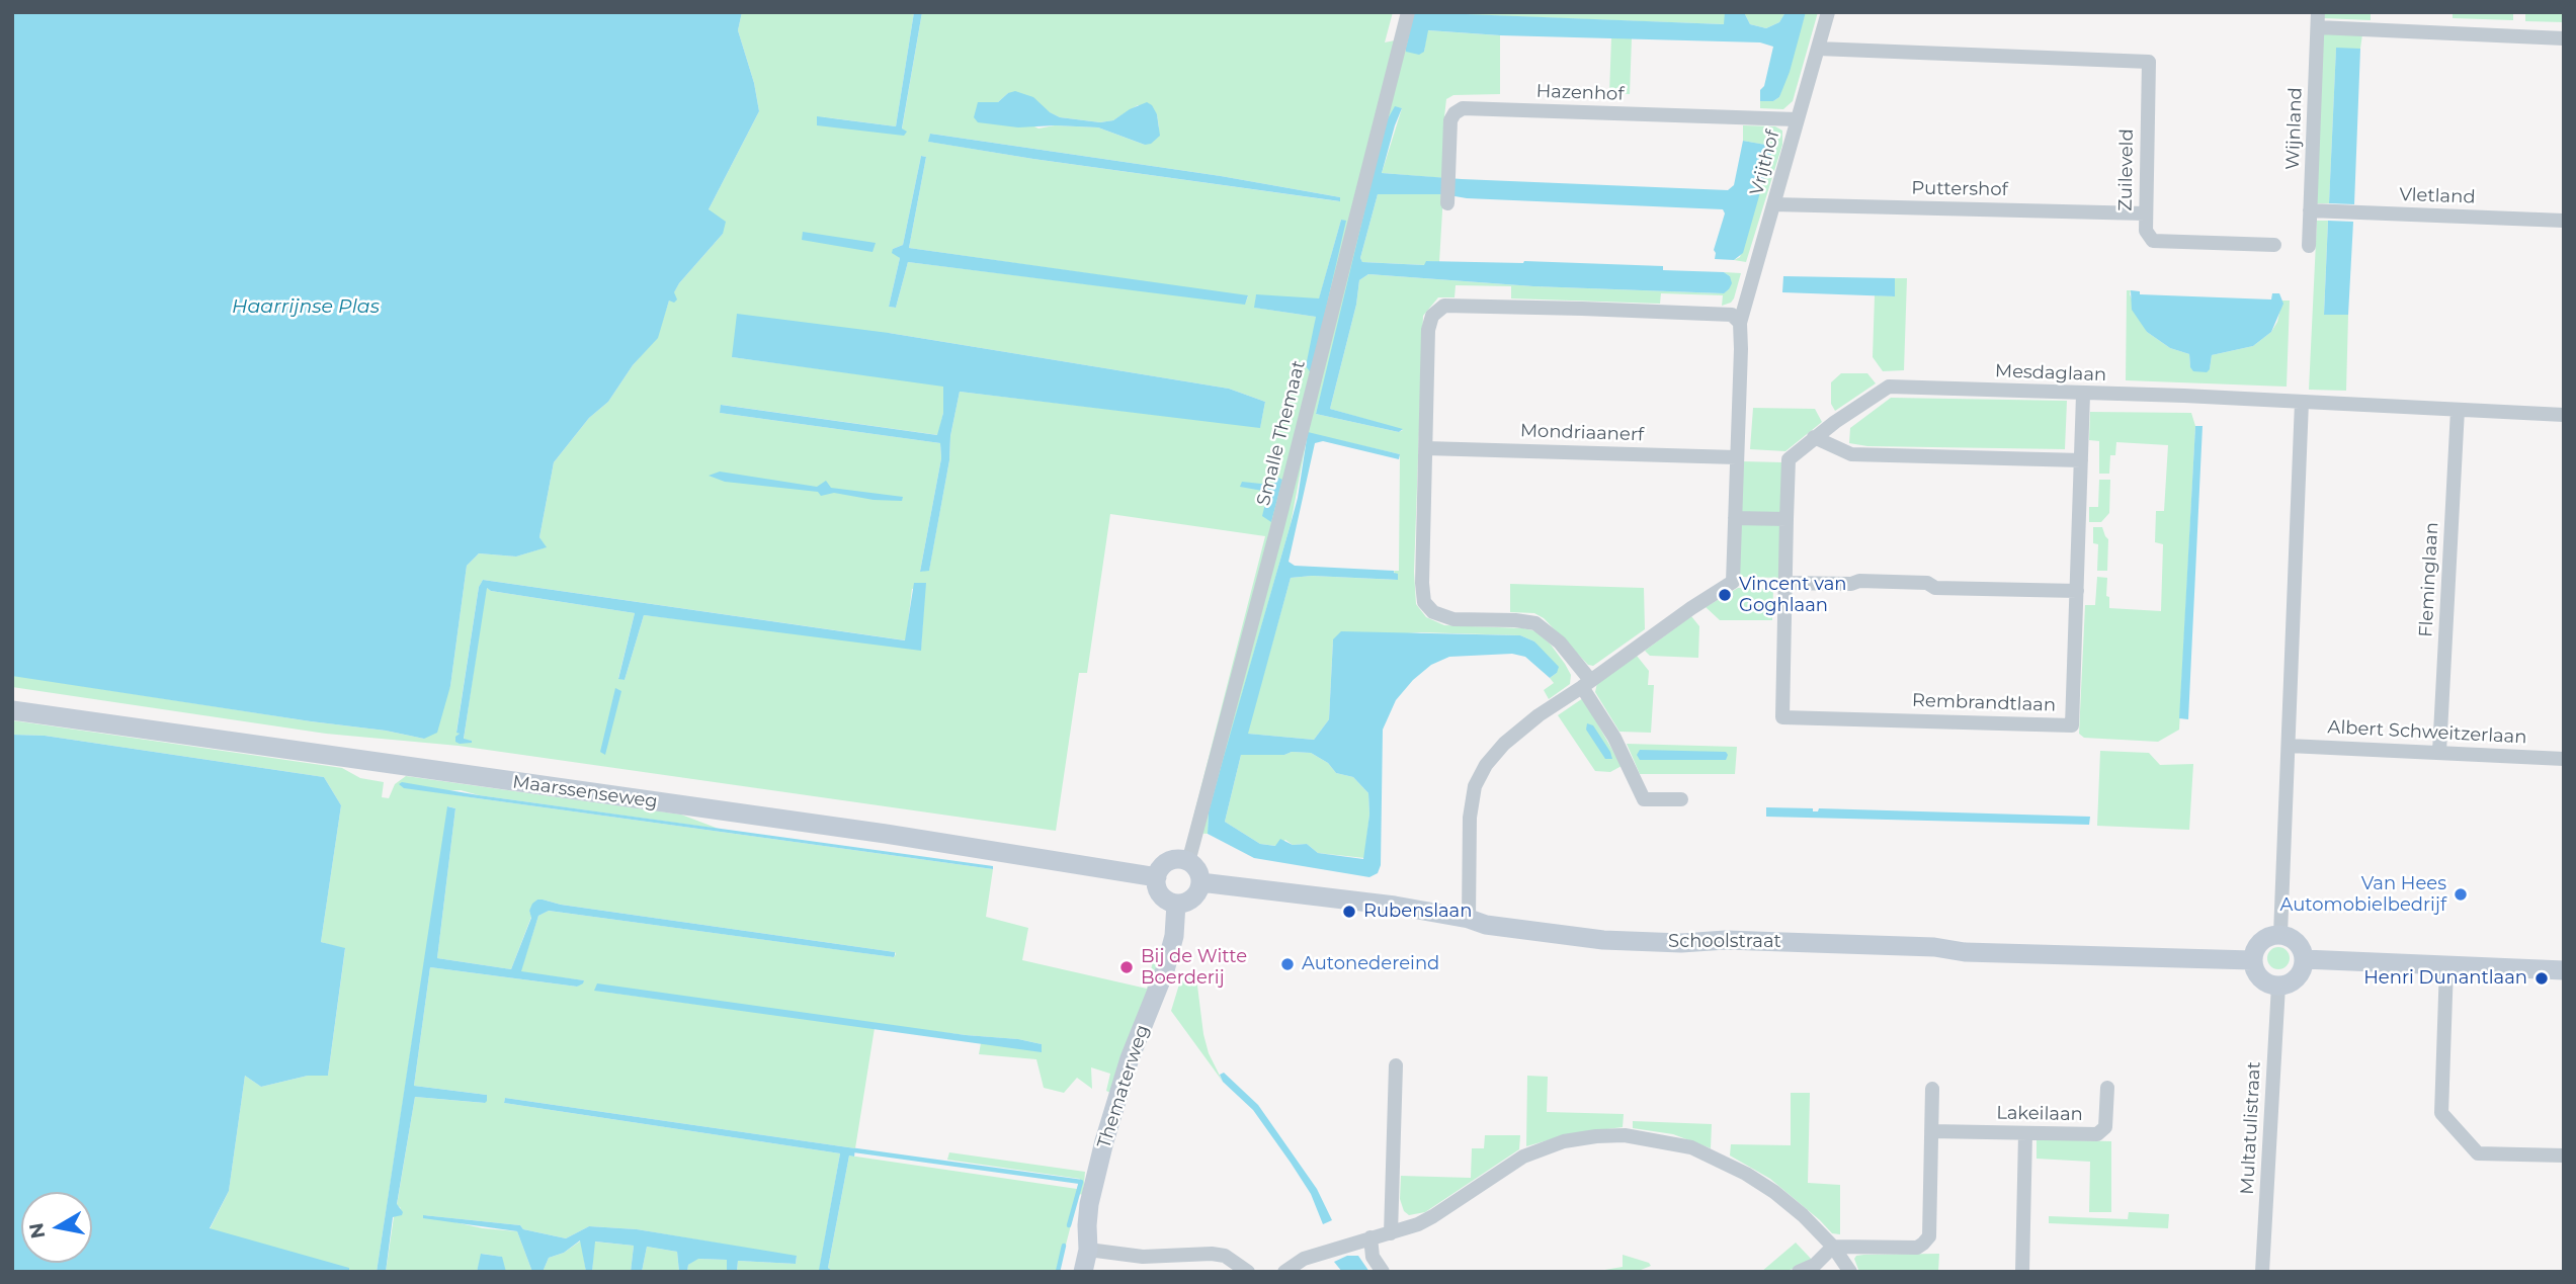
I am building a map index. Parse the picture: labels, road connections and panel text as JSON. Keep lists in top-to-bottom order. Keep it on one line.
{"streets":{"street":["Hazenhof","Wijnland","Vrijthof","Zuileveld","Puttershof","Vletland","Mesdaglaan","Smalle Themaat","Mondriaanerf","Fleminglaan","Rembrandtlaan","Albert Schweitzerlaan","Maarssenseweg","Schoolstraat","Thematerweg","Lakeilaan","Multatulistraat"]},"crossings":[["Hazenhof","Vrijthof"],["Wijnland","Vletland"],["Vrijthof","Zuileveld"],["Vrijthof","Puttershof"],["Zuileveld","Puttershof"],["Mesdaglaan","Fleminglaan"],["Mesdaglaan","Rembrandtlaan"],["Smalle Themaat","Maarssenseweg"],["Smalle Themaat","Schoolstraat"],["Smalle Themaat","Thematerweg"],["Fleminglaan","Albert Schweitzerlaan"],["Maarssenseweg","Schoolstraat"],["Maarssenseweg","Thematerweg"],["Schoolstraat","Thematerweg"],["Schoolstraat","Multatulistraat"]],"water":["Haarrijnse Plas"],"places":["Vincent van Goghlaan","Van Hees Automobielbedrijf","Rubenslaan","Autonedereind","Bij de Witte Boerderij","Henri Dunantlaan"],"north":"left"}
